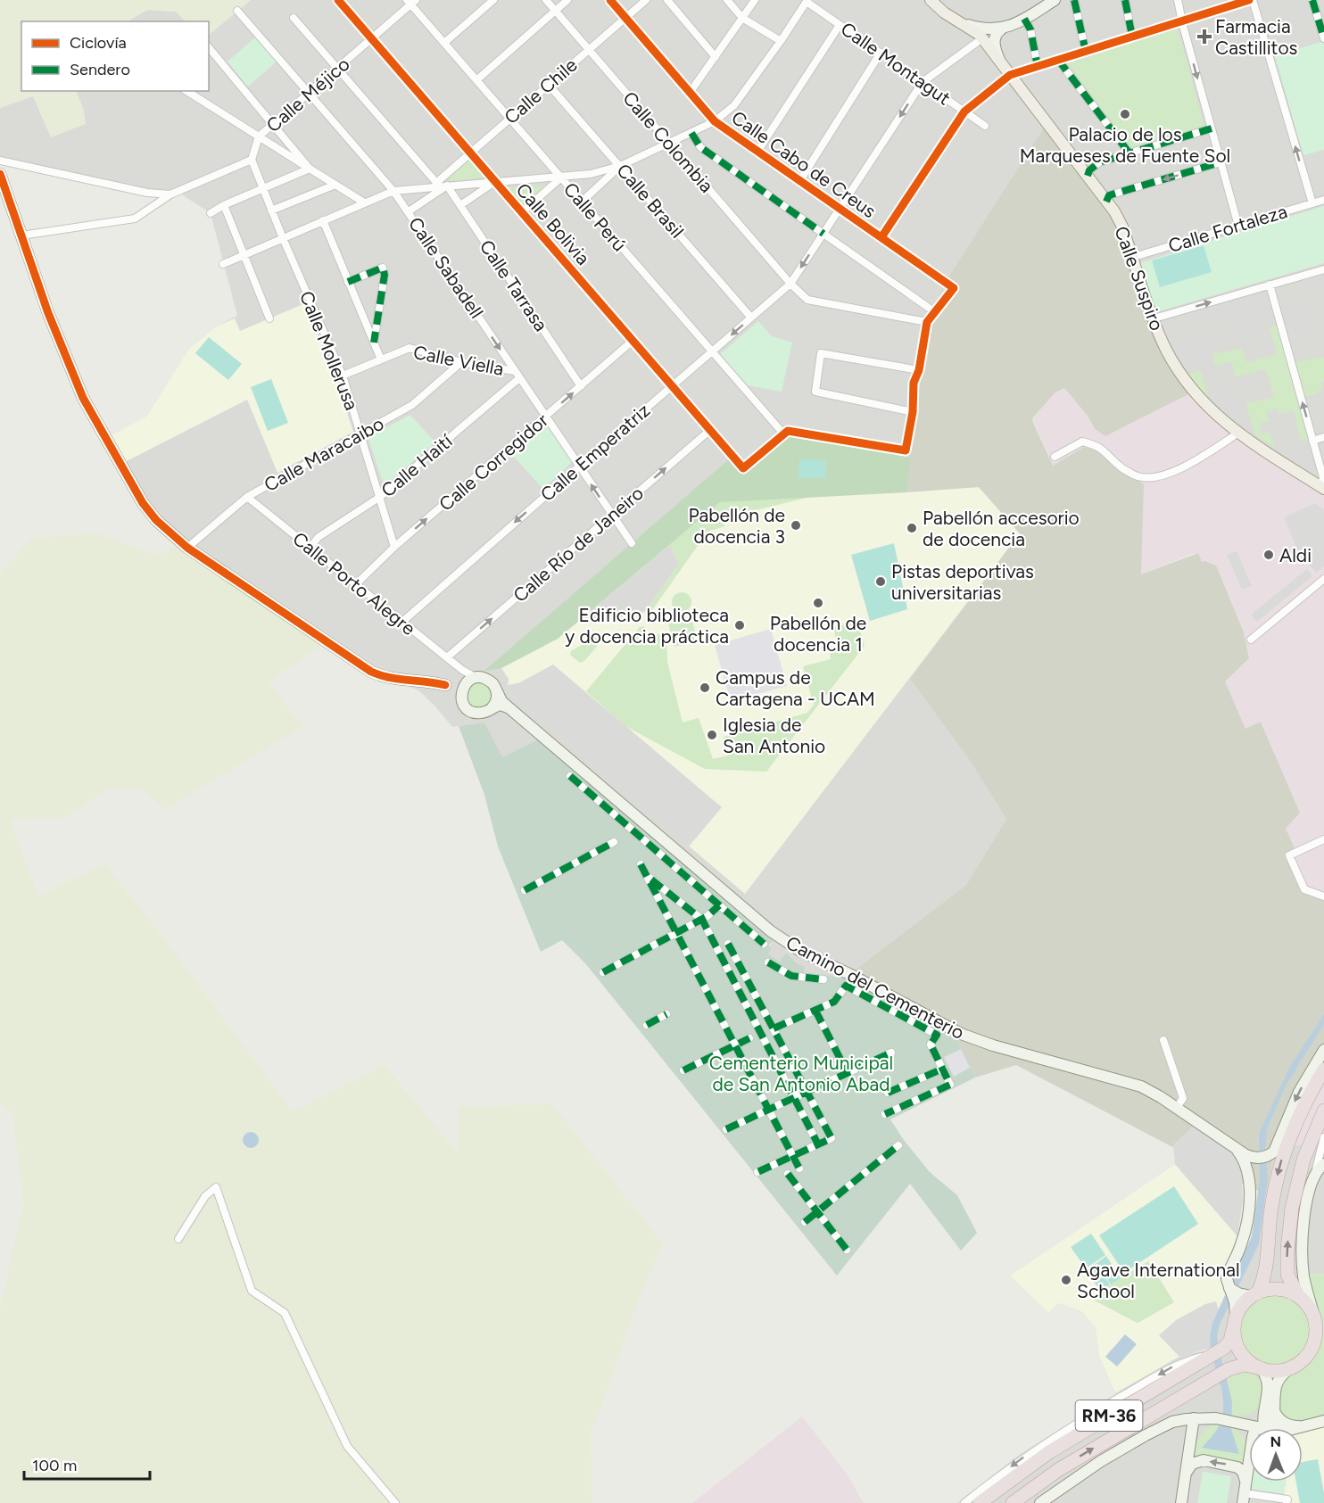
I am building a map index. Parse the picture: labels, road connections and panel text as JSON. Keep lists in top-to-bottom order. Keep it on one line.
{"streets":{"highway":["RM-36"],"main road":["Calle Suspiro","Camino del Cementerio"],"street":["Calle Montagut","Calle Chile","Calle Méjico","Calle Colombia","Calle Cabo de Creus","Calle Brasil","Calle Perú","Calle Bolivia","Calle Fortaleza","Calle Sabadell","Calle Tarrasa","Calle Mollerusa","Calle Viella","Calle Emperatriz","Calle Maracaibo","Calle Corregidor","Calle Haití","Calle Río de Janeiro","Calle Porto Alegre"]},"crossings":[["Calle Montagut","Calle Emperatriz"],["Calle Chile","Calle Colombia"],["Calle Chile","Calle Cabo de Creus"],["Calle Chile","Calle Brasil"],["Calle Chile","Calle Perú"],["Calle Chile","Calle Bolivia"],["Calle Chile","Calle Sabadell"],["Calle Chile","Calle Tarrasa"],["Calle Méjico","Calle Perú"],["Calle Méjico","Calle Bolivia"],["Calle Méjico","Calle Sabadell"],["Calle Méjico","Calle Tarrasa"],["Calle Méjico","Calle Mollerusa"],["Calle Colombia","Calle Emperatriz"],["Calle Cabo de Creus","Calle Emperatriz"],["Calle Brasil","Calle Emperatriz"],["Calle Perú","Calle Bolivia"],["Calle Perú","Calle Emperatriz"],["Calle Bolivia","Calle Emperatriz"],["Calle Bolivia","Calle Corregidor"],["Calle Bolivia","Calle Río de Janeiro"],["Calle Fortaleza","Calle Suspiro"],["Calle Sabadell","Calle Viella"],["Calle Sabadell","Calle Emperatriz"],["Calle Sabadell","Calle Corregidor"],["Calle Sabadell","Calle Haití"],["Calle Sabadell","Calle Río de Janeiro"],["Calle Tarrasa","Calle Corregidor"],["Calle Mollerusa","Calle Viella"],["Calle Mollerusa","Calle Maracaibo"],["Calle Mollerusa","Calle Corregidor"],["Calle Mollerusa","Calle Haití"],["Calle Viella","Calle Maracaibo"],["Calle Viella","Calle Haití"],["Calle Emperatriz","Calle Porto Alegre"],["Calle Maracaibo","Calle Porto Alegre"],["Calle Corregidor","Calle Porto Alegre"],["Calle Haití","Calle Porto Alegre"],["Calle Río de Janeiro","Calle Porto Alegre"],["Calle Porto Alegre","Camino del Cementerio"]],"one_way":["Calle Corregidor","Calle Río de Janeiro"],"parks":["Cementerio Municipal de San Antonio Abad"],"places":{"health":["Farmacia Castillitos"],"other":["Palacio de los Marqueses de Fuente Sol","Pabellón de docencia 3","Pabellón accesorio de docencia","Aldi","Pistas deportivas universitarias","Pabellón de docencia 1","Edificio biblioteca y docencia práctica","Campus de Cartagena - UCAM","Iglesia de San Antonio","Agave International School"]},"legend":["Ciclovía","Sendero"],"scale_bar":"100 m","north":"top"}
